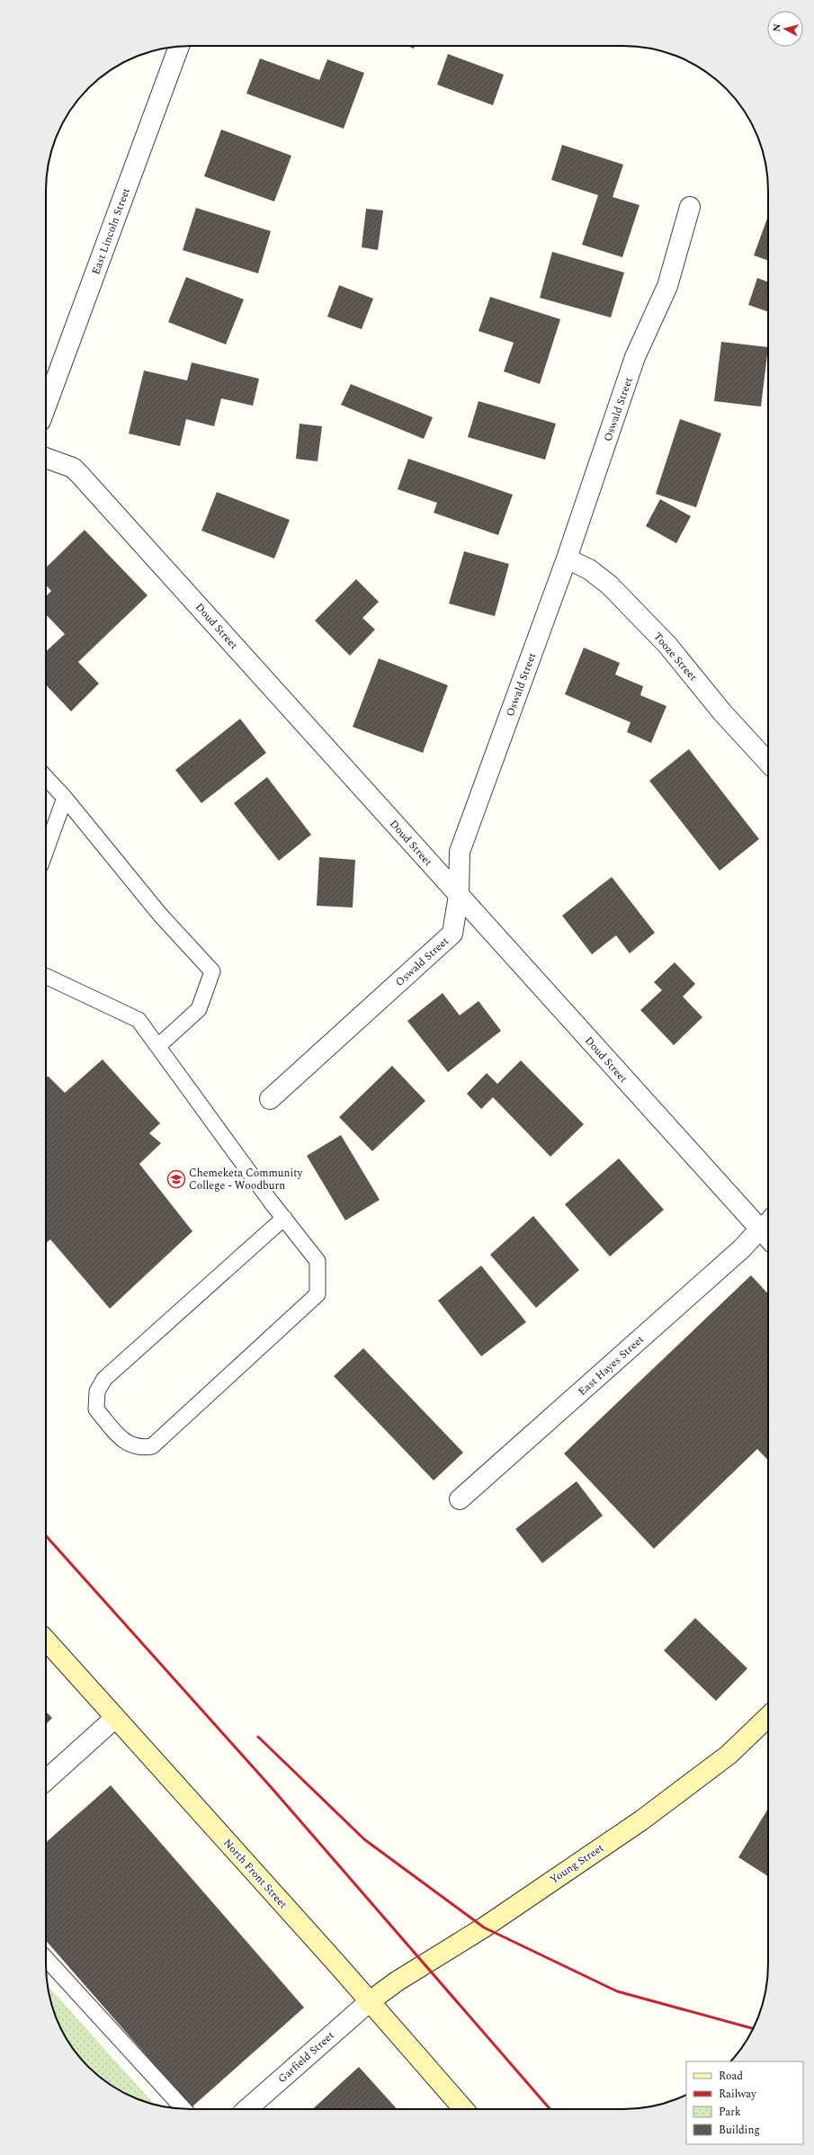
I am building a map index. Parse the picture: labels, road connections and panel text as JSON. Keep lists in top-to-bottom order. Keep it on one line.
{"streets":{"main road":["Young Street","North Front Street"],"street":["East Lincoln Street","Oswald Street","Doud Street","Tooze Street","East Hayes Street","Garfield Street"]},"crossings":[["Oswald Street","Doud Street"],["Oswald Street","Tooze Street"],["Doud Street","East Hayes Street"],["Young Street","North Front Street"],["Young Street","Garfield Street"],["North Front Street","Garfield Street"]],"places":{"school or university":["Chemeketa Community College - Woodburn"]},"legend":["Road","Railway","Park","Building"],"north":"left"}
